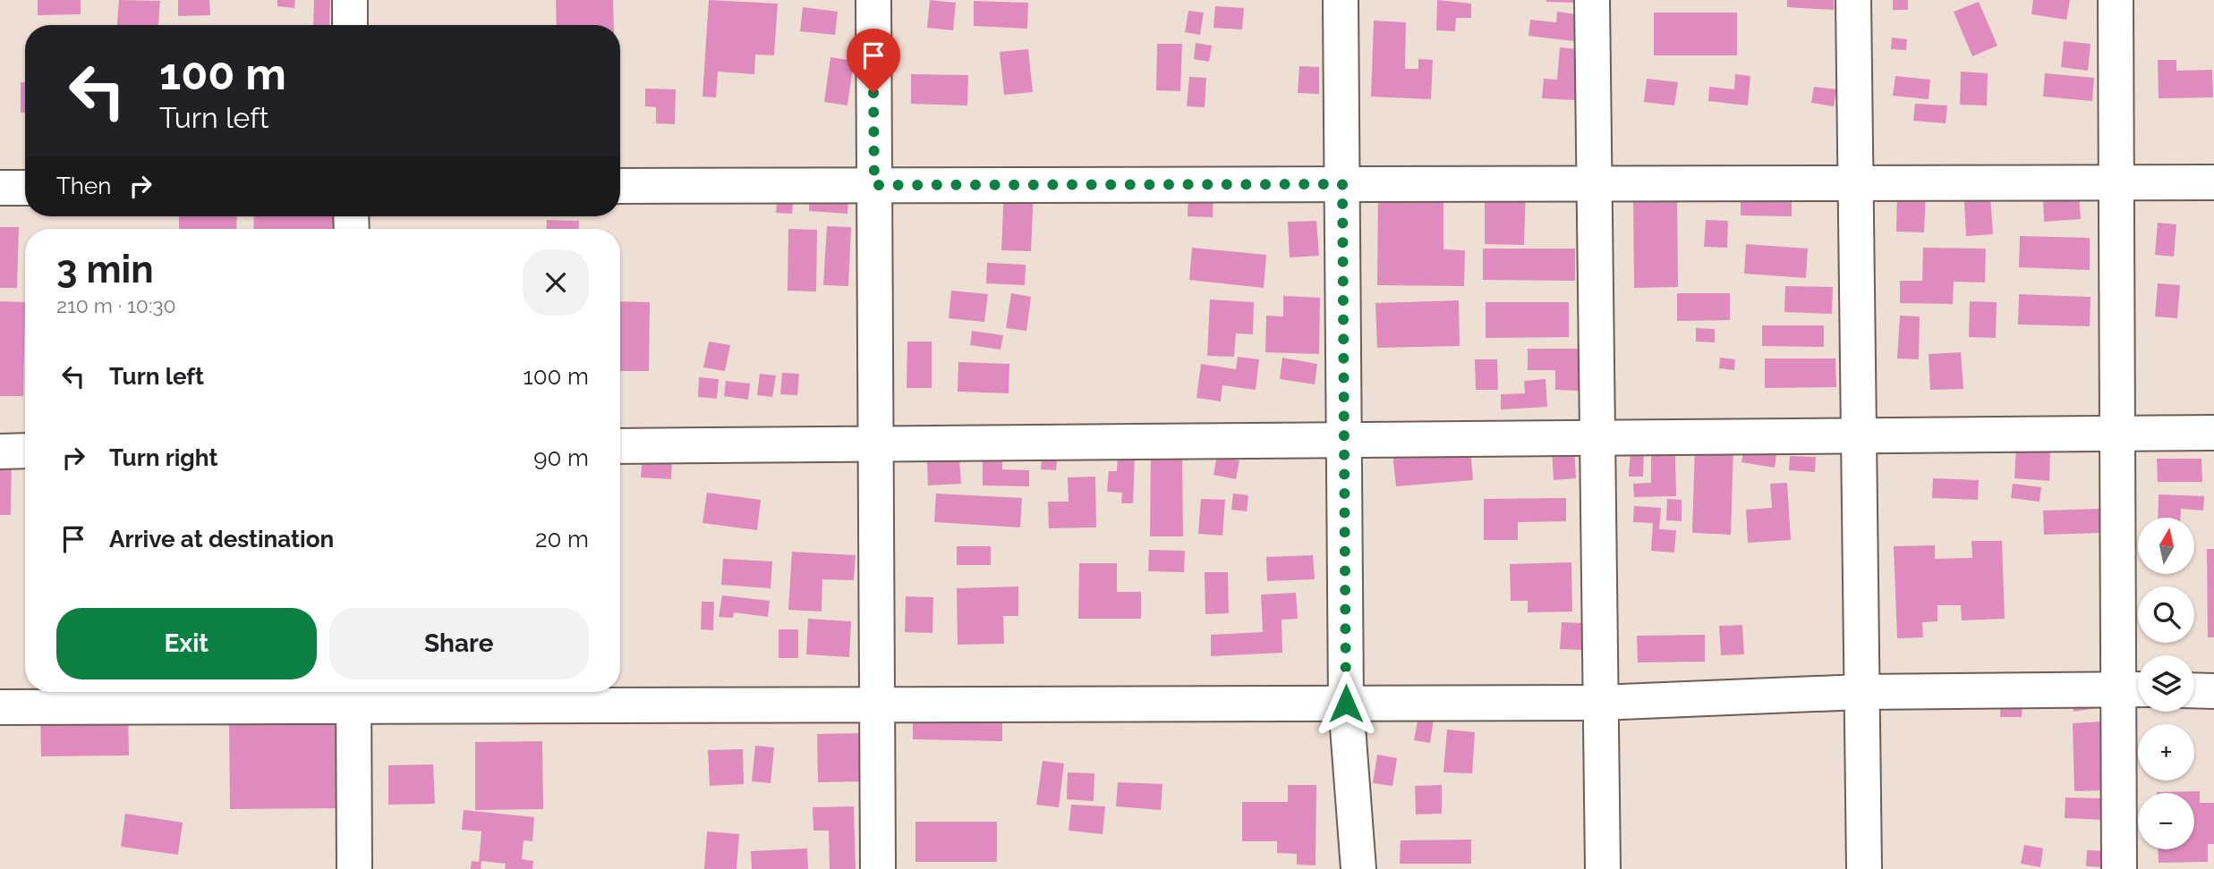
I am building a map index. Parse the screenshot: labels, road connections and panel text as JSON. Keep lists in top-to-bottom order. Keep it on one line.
{"north":"top","page":{"turn":["100 m","Turn left"],"then":"Then","heading":["3 min","210 m · 10:30"],"list":[{"name":"Turn left","value":"100 m"},{"name":"Turn right","value":"90 m"},{"name":"Arrive at destination","value":"20 m"}],"map_buttons":["+","−"],"buttons":["Exit","Share"]}}
